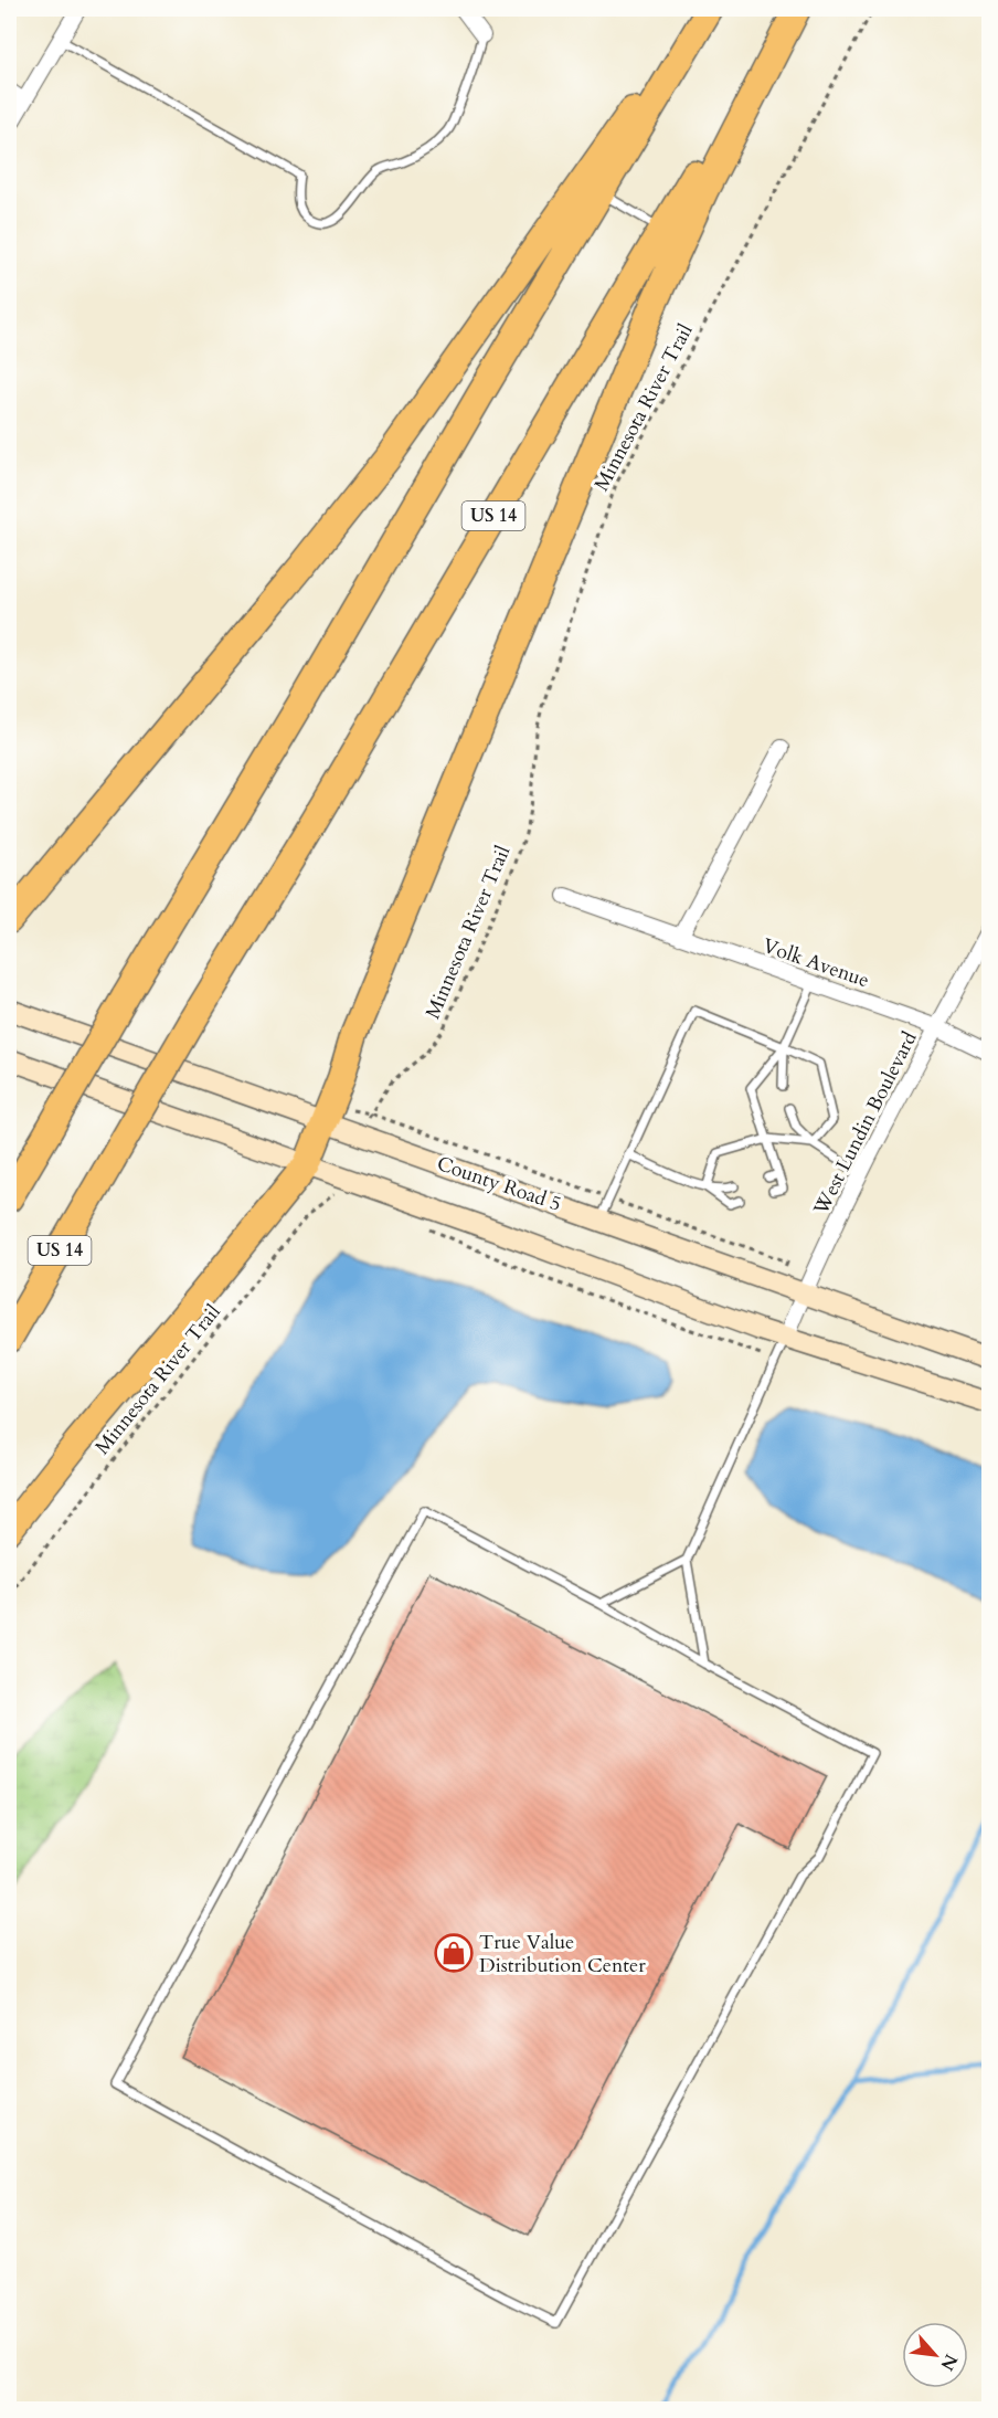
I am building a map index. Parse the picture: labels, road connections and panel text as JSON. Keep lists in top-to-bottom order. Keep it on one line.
{"streets":{"highway":["US 14"],"street":["Volk Avenue","West Lundin Boulevard","County Road 5"],"path":["Minnesota River Trail"]},"crossings":[["Minnesota River Trail","County Road 5"],["Volk Avenue","West Lundin Boulevard"],["West Lundin Boulevard","County Road 5"]],"places":{"shop":["True Value Distribution Center"]},"north":"bottom right"}
